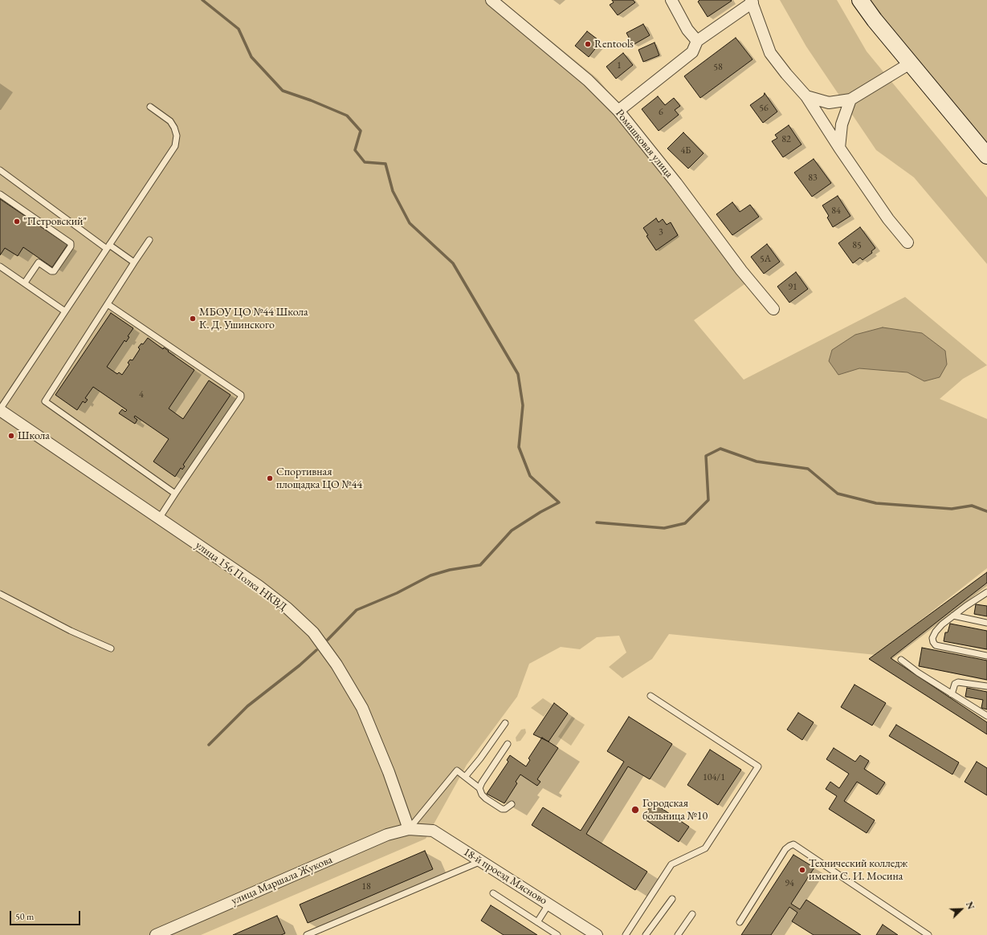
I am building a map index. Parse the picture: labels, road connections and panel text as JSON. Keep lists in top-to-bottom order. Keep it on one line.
{"streets":{"street":["Ромашковая улица","улица 156 Полка НКВД","18-й проезд Мясново","улица Маршала Жукова"]},"crossings":[["улица 156 Полка НКВД","18-й проезд Мясново"],["улица 156 Полка НКВД","улица Маршала Жукова"],["18-й проезд Мясново","улица Маршала Жукова"]],"places":["Rentools","\"Петровский\"","МБОУ ЦО №44 Школа К. Д. Ушинского","Школа","Спортивная площадка ЦО №44","Городская больница №10","Технический колледж имени С. И. Мосина"],"house_numbers":["1","58","56","6","82","4Б","83","84","3","85","5А","91","4","104/1","94","18"],"scale_bar":"50 m","north":"top right"}
